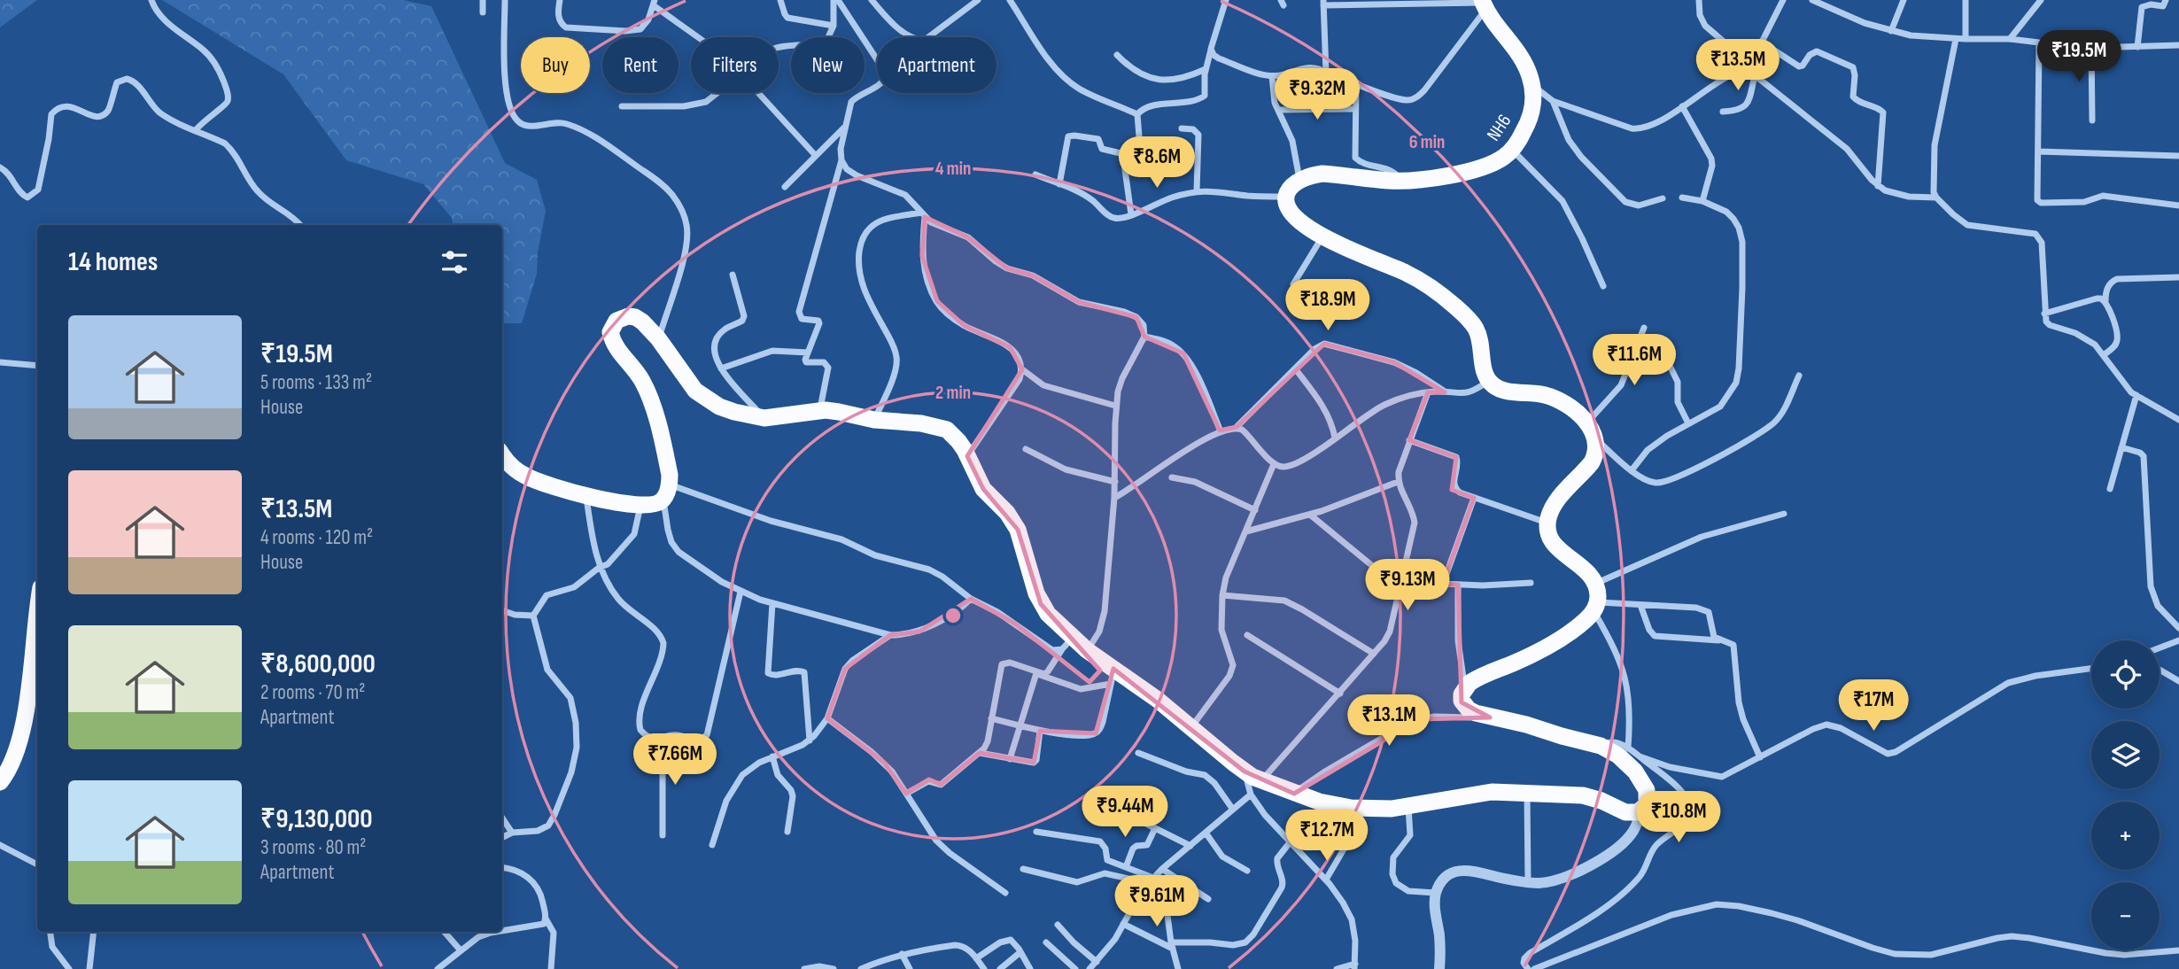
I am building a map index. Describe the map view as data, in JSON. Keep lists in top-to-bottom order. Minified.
{"streets":{"highway":["NH6"]},"page":{"price":["₹19.5M","₹13.5M","₹9.32M","₹8.6M","₹18.9M","₹11.6M","₹9.13M","₹17M","₹13.1M","₹7.66M","₹9.44M","₹10.8M","₹12.7M","₹9.61M"],"chip":["Buy","Rent","Filters","New","Apartment"],"heading":"14 homes","list":[{"name":"₹19.5M","note":"5 rooms · 133 m² · House"},{"name":"₹13.5M","note":"4 rooms · 120 m² · House"},{"name":"₹8,600,000","note":"2 rooms · 70 m² · Apartment"},{"name":"₹9,130,000","note":"3 rooms · 80 m² · Apartment"}],"map_buttons":["+","−"]},"rings":["6 min","4 min","2 min"]}
